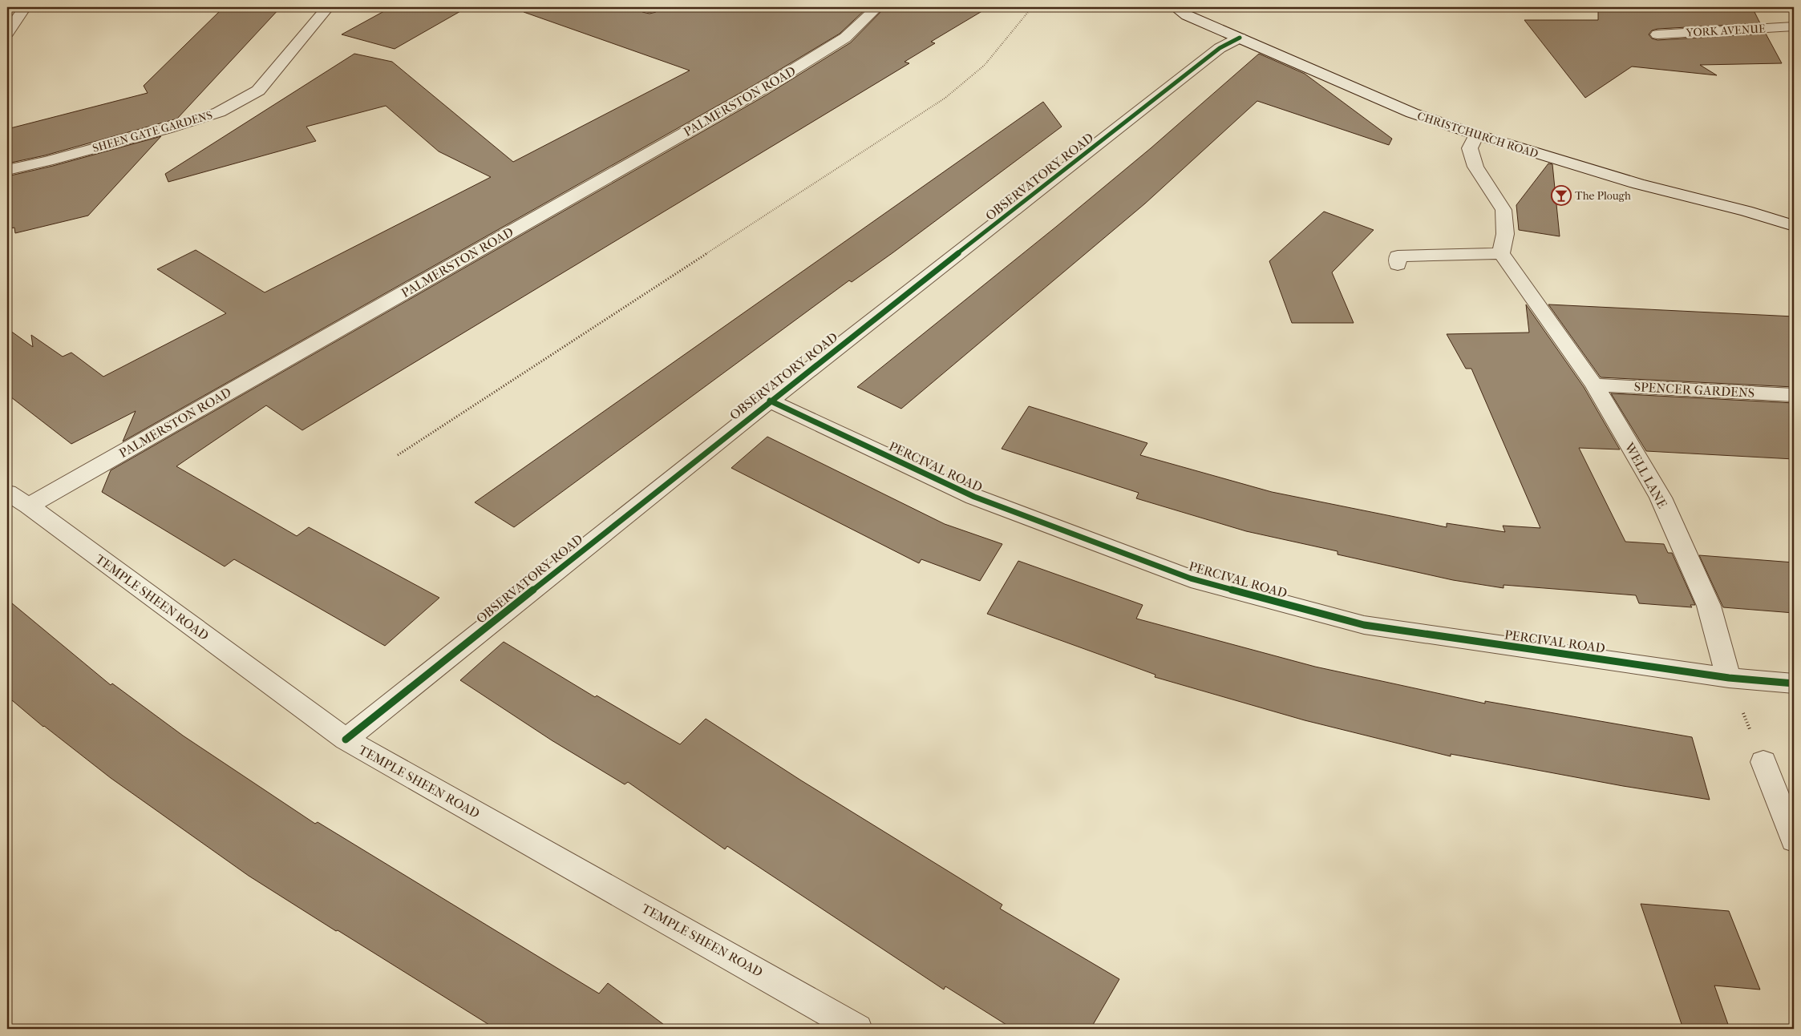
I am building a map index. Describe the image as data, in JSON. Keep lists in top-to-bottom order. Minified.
{"streets":{"street":["YORK AVENUE","PALMERSTON ROAD","SHEEN GATE GARDENS","CHRISTCHURCH ROAD","OBSERVATORY ROAD","SPENCER GARDENS","PERCIVAL ROAD","WELL LANE","TEMPLE SHEEN ROAD"]},"crossings":[["PALMERSTON ROAD","TEMPLE SHEEN ROAD"],["CHRISTCHURCH ROAD","OBSERVATORY ROAD"],["OBSERVATORY ROAD","PERCIVAL ROAD"],["OBSERVATORY ROAD","TEMPLE SHEEN ROAD"],["SPENCER GARDENS","WELL LANE"],["PERCIVAL ROAD","WELL LANE"]],"places":{"bar":["The Plough"]}}
